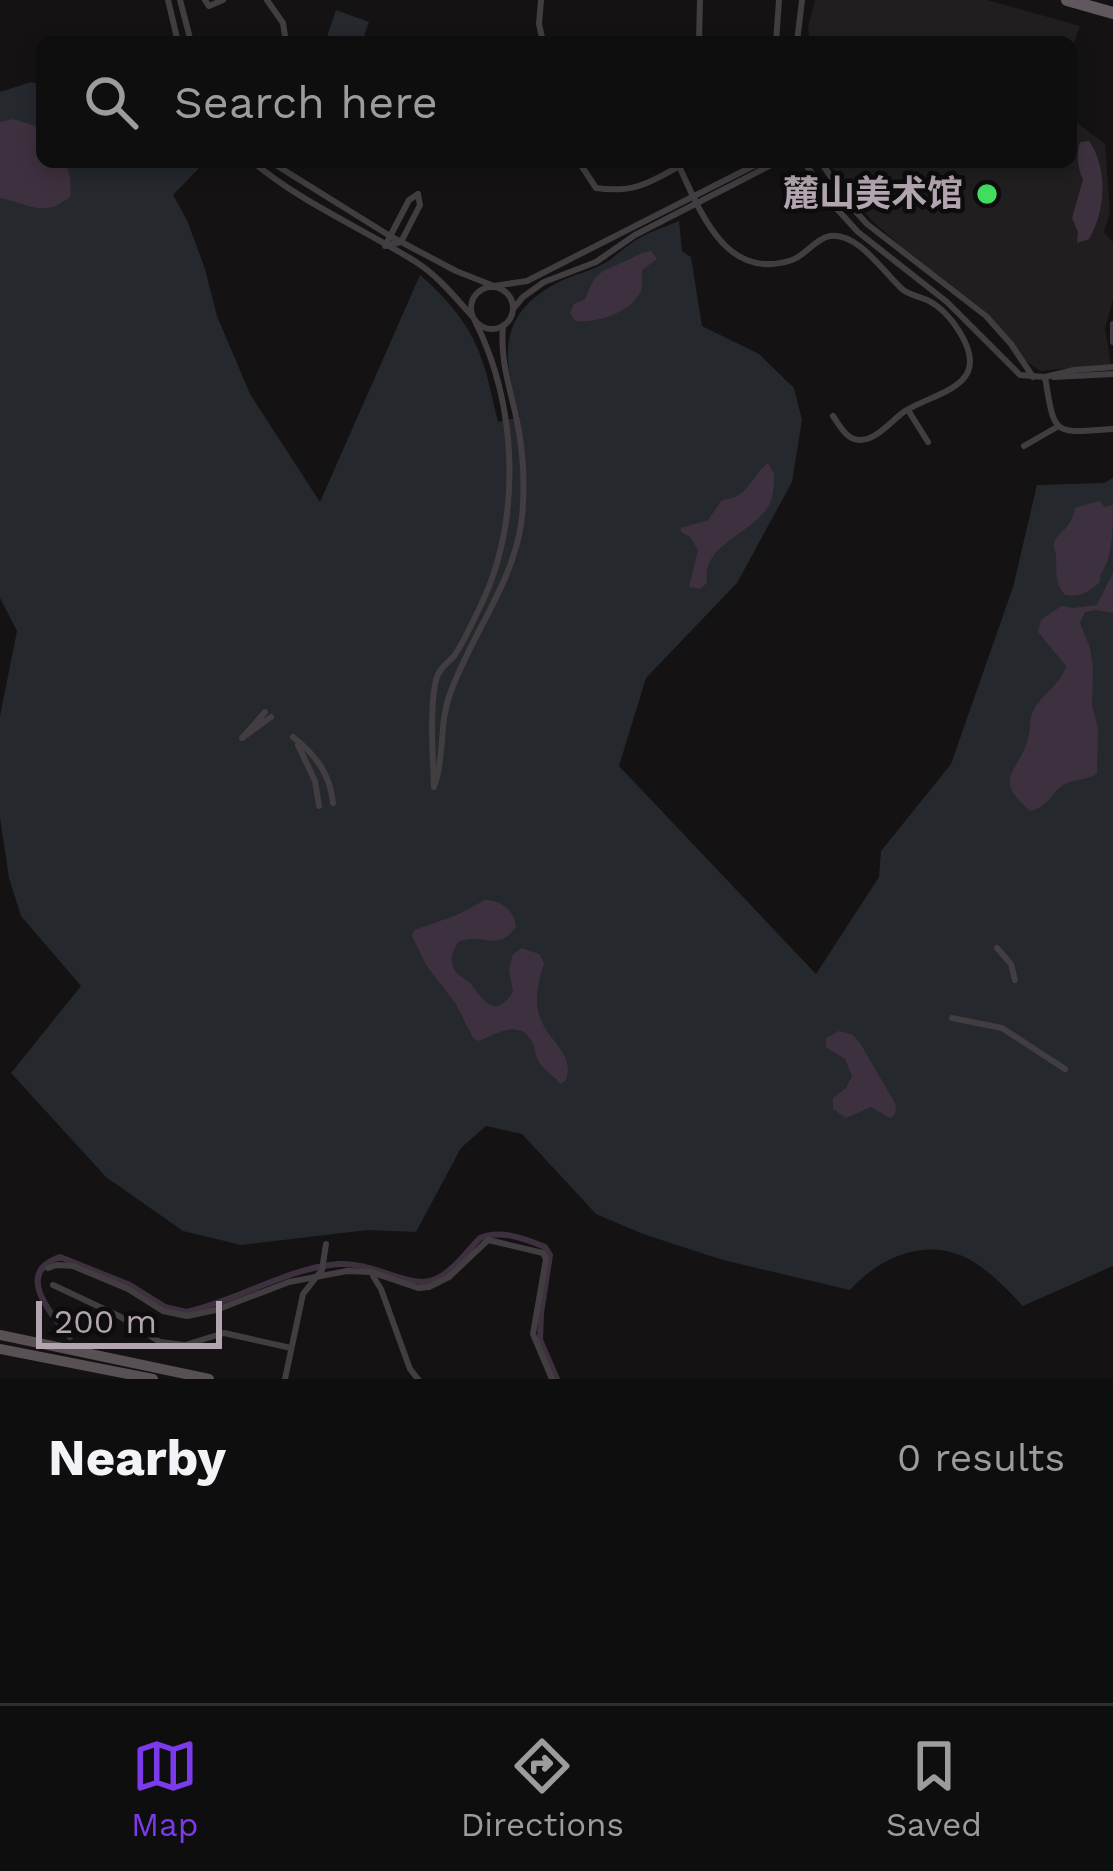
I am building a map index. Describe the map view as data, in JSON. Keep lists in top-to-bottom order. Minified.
{"places":["麓山美术馆"],"scale_bar":"200 m","page":{"search":"Search here","scale":"200 m","heading":["Nearby","0 results"],"nav":["Map","Directions","Saved"]}}
